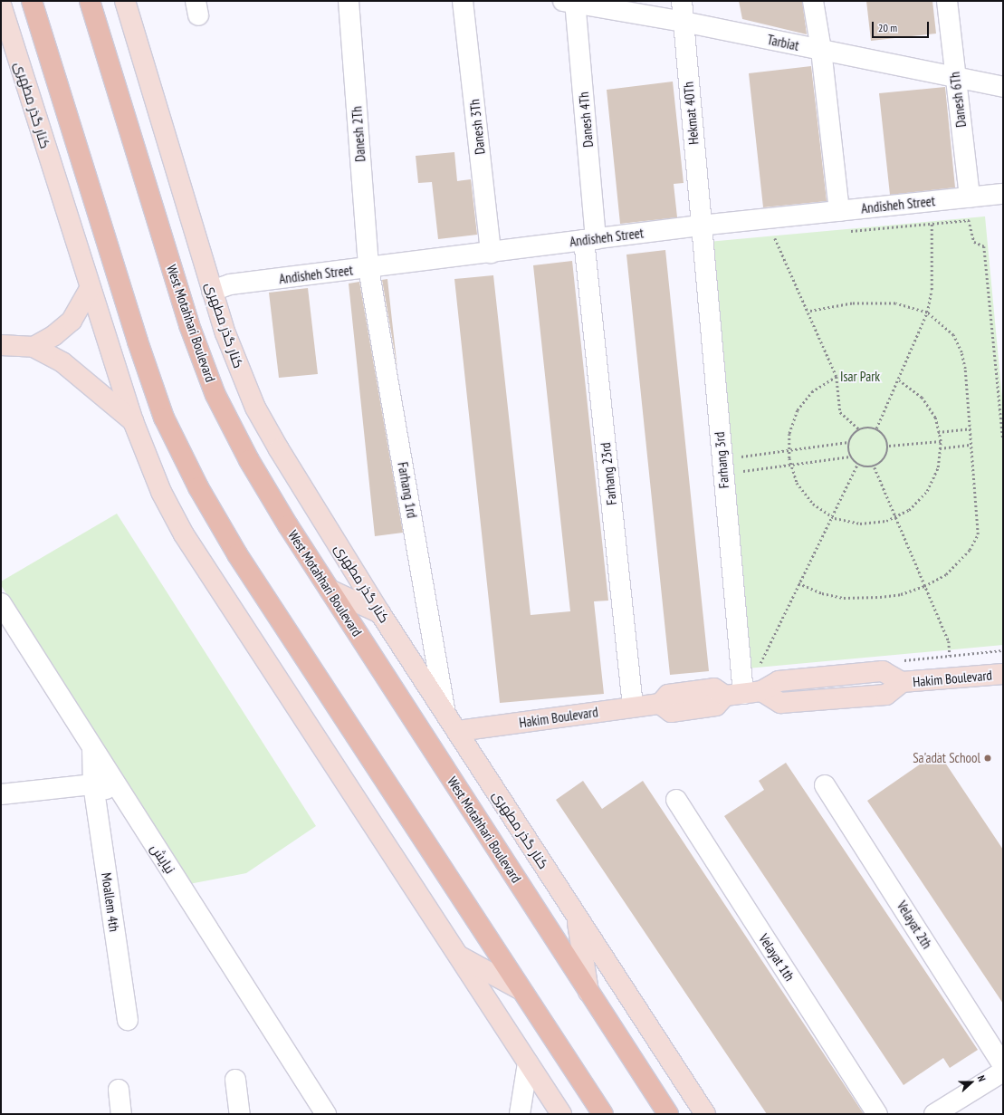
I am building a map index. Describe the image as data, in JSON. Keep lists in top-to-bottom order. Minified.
{"streets":{"main road":["West Motahhari Boulevard"],"street":["Tarbiat","Danesh 6Th","کنار گذر مطهری","Hekmat 40Th","Danesh 4Th","Danesh 3Th","Danesh 2Th","Andisheh Street","Farhang 3rd","Farhang 23rd","Farhang 1rd","Hakim Boulevard","نيايش","Moallem 4th","Velayat 2th","Velayat 1th"]},"crossings":[["Tarbiat","Danesh 6Th"],["Tarbiat","Hekmat 40Th"],["Tarbiat","Danesh 4Th"],["Danesh 6Th","Andisheh Street"],["کنار گذر مطهری","Andisheh Street"],["کنار گذر مطهری","Farhang 1rd"],["کنار گذر مطهری","Hakim Boulevard"],["Hekmat 40Th","Andisheh Street"],["Hekmat 40Th","Farhang 3rd"],["Danesh 4Th","Andisheh Street"],["Danesh 4Th","Farhang 23rd"],["Danesh 3Th","Andisheh Street"],["Danesh 2Th","Andisheh Street"],["Danesh 2Th","Farhang 1rd"],["Andisheh Street","Farhang 3rd"],["Andisheh Street","Farhang 23rd"],["Andisheh Street","Farhang 1rd"],["Farhang 3rd","Hakim Boulevard"],["Farhang 23rd","Hakim Boulevard"],["نيايش","Moallem 4th"]],"parks":["Isar Park"],"places":["Sa'adat School"],"scale_bar":"20 m","north":"right"}
